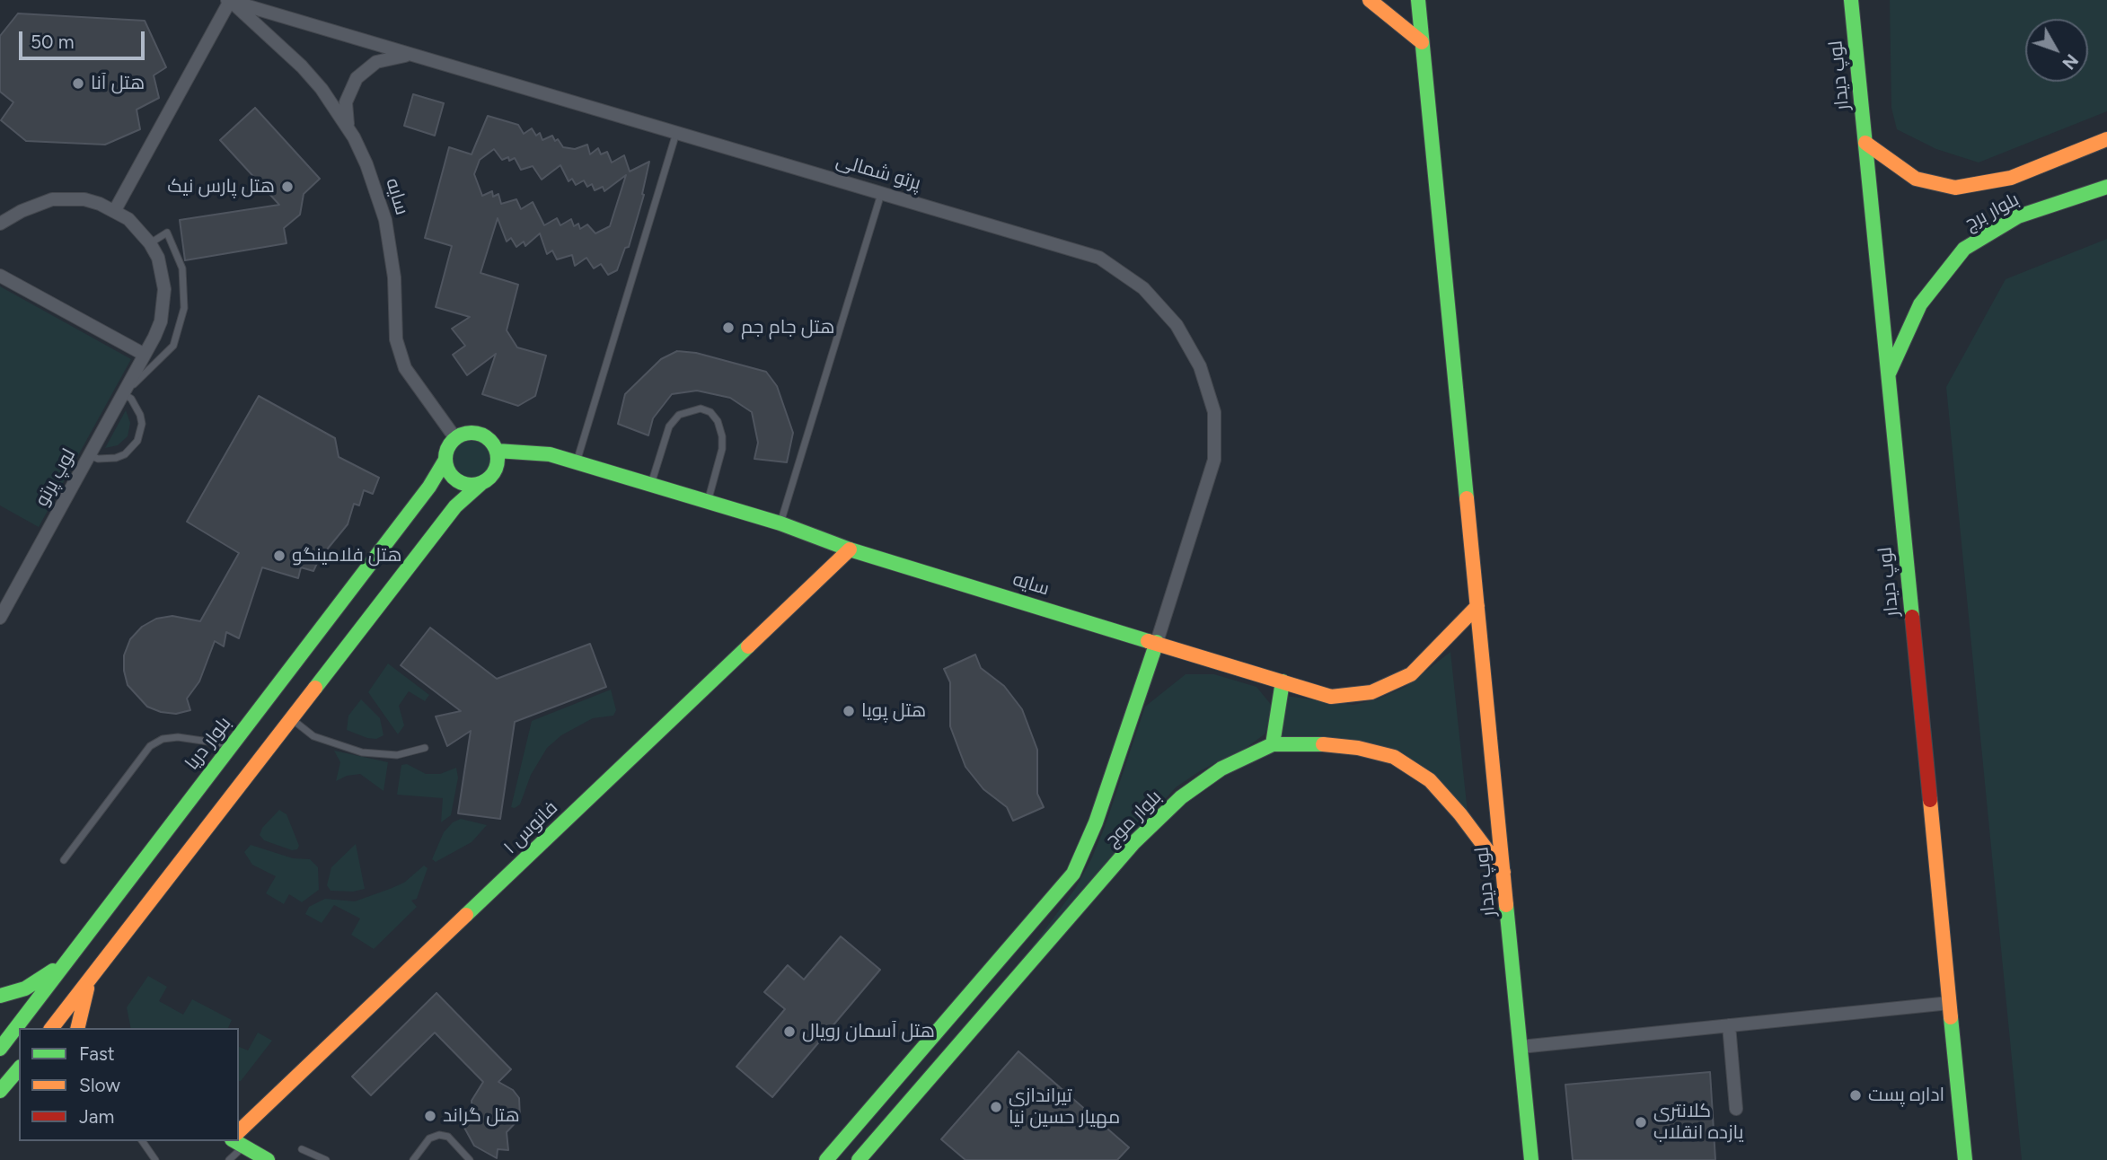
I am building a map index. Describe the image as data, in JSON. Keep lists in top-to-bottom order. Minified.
{"streets":{"street":["لوپ دیدار","پرتو شمالی","سایه","بلوار برج","لوپ پرتو","بلوار دریا","بلوار موج","فانوس ۱"]},"crossings":[["لوپ دیدار","سایه"],["لوپ دیدار","بلوار برج"],["لوپ دیدار","بلوار موج"],["پرتو شمالی","سایه"],["پرتو شمالی","بلوار موج"],["سایه","بلوار دریا"],["سایه","بلوار موج"],["سایه","فانوس ۱"]],"places":["هتل آنا","هتل پارس نیک","هتل جام جم","هتل فلامینگو","هتل پویا","هتل آسمان رویال","اداره پست","تیراندازی مهیار حسین نیا","هتل گراند","کلانتری یازده انقلاب"],"legend":["Fast","Slow","Jam"],"scale_bar":"50 m","north":"bottom right"}
